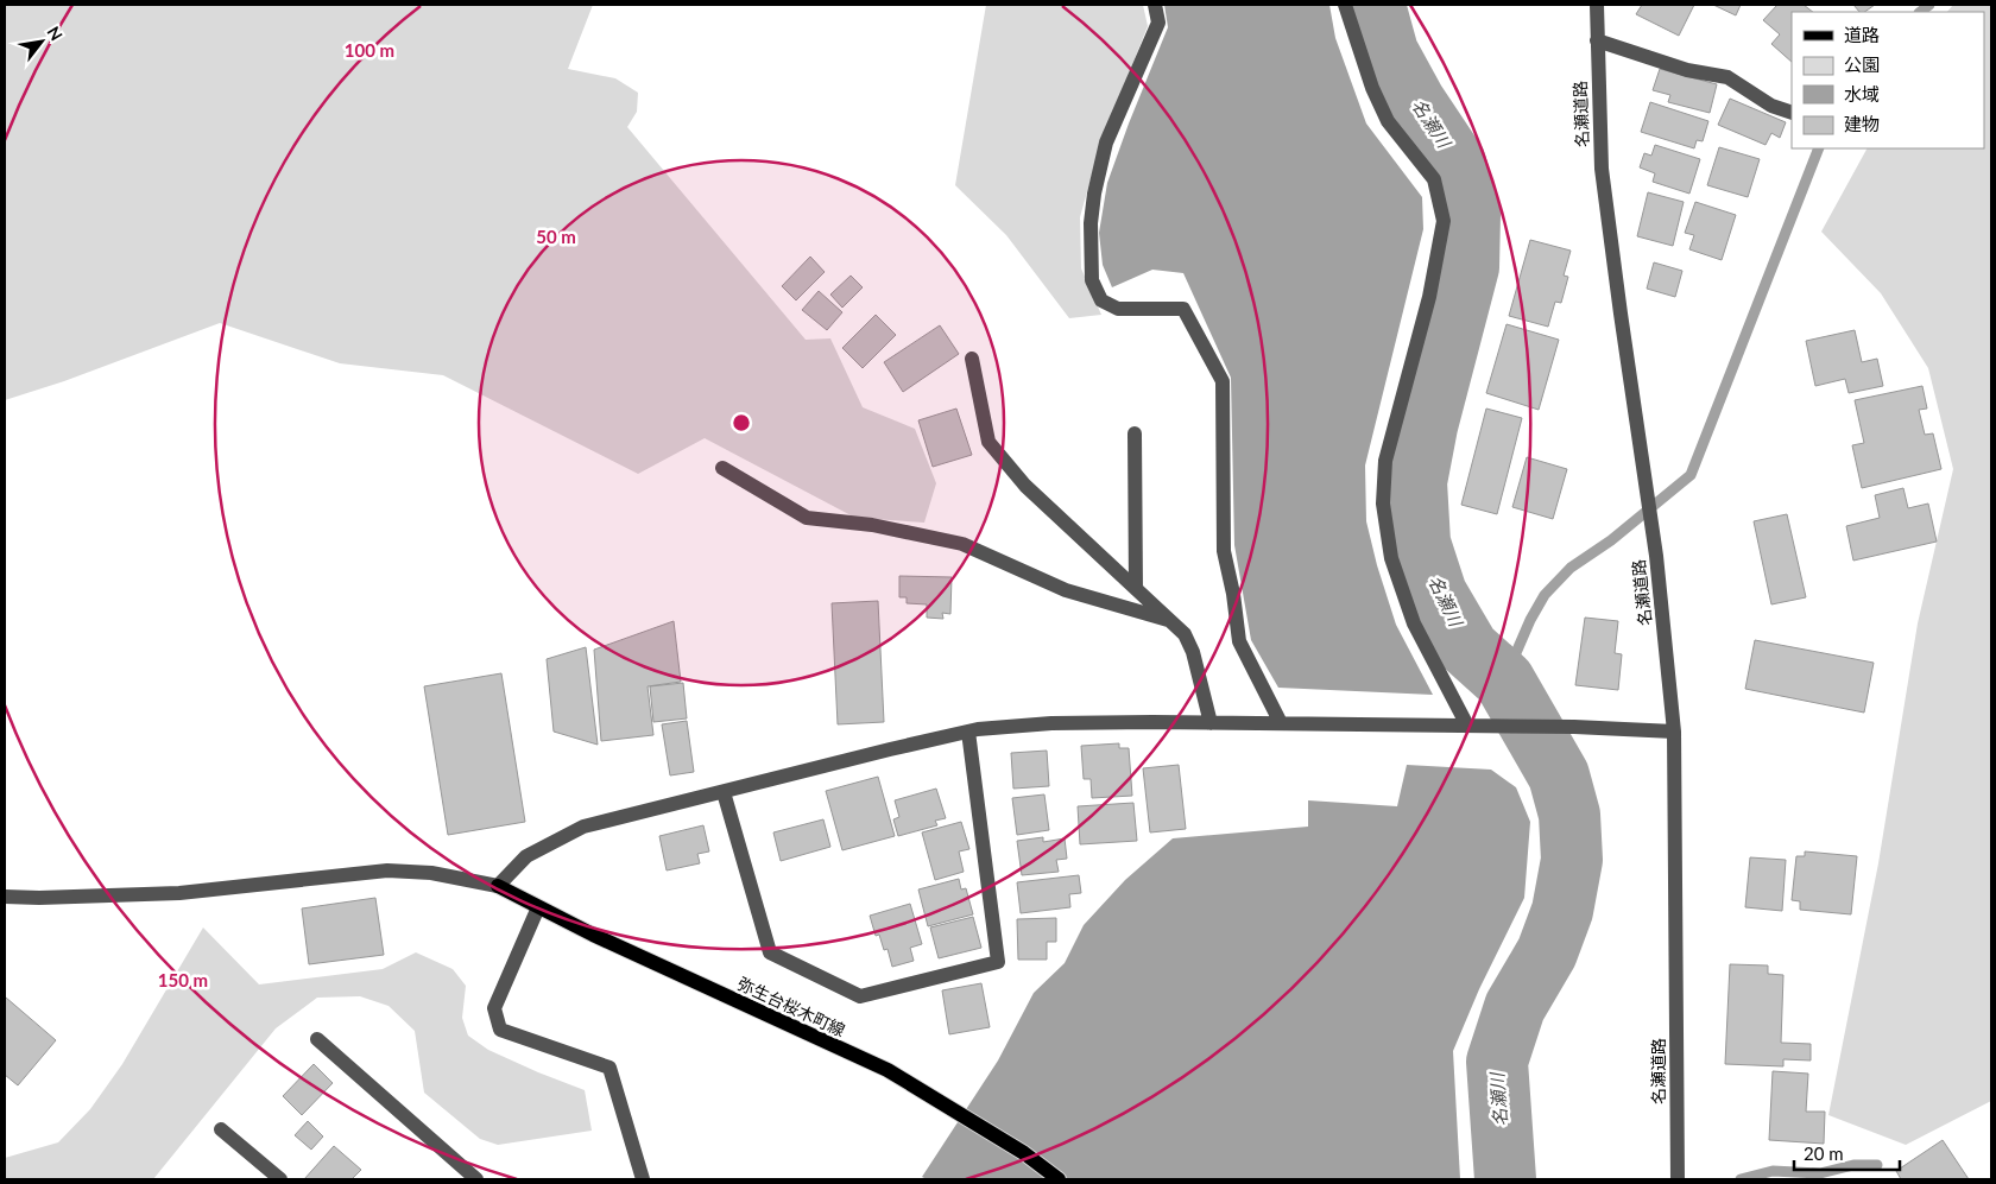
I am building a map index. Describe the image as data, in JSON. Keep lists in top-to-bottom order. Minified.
{"streets":{"main road":["弥生台桜木町線"],"street":["名瀬道路"]},"water":["名瀬川"],"legend":["道路","公園","水域","建物"],"scale_bar":"20 m","north":"top right","rings":["100 m","50 m","150 m"]}
